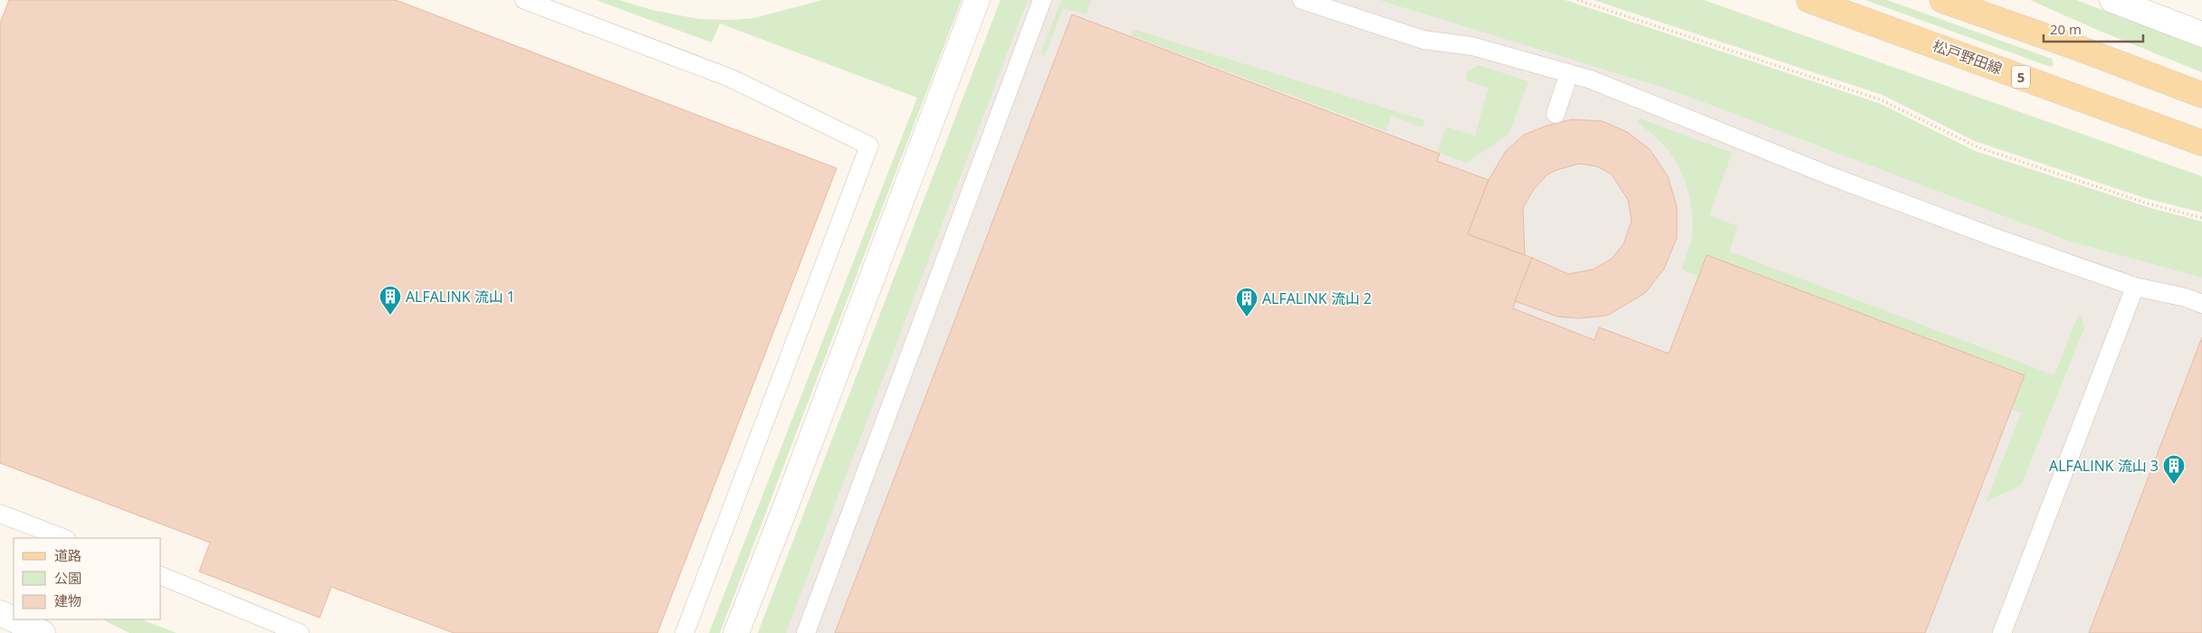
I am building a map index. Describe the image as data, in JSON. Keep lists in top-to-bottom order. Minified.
{"streets":{"main road":["松戸野田線","5"]},"places":{"building":["ALFALINK 流山 1","ALFALINK 流山 2","ALFALINK 流山 3"]},"legend":["道路","公園","建物"],"scale_bar":"20 m"}
